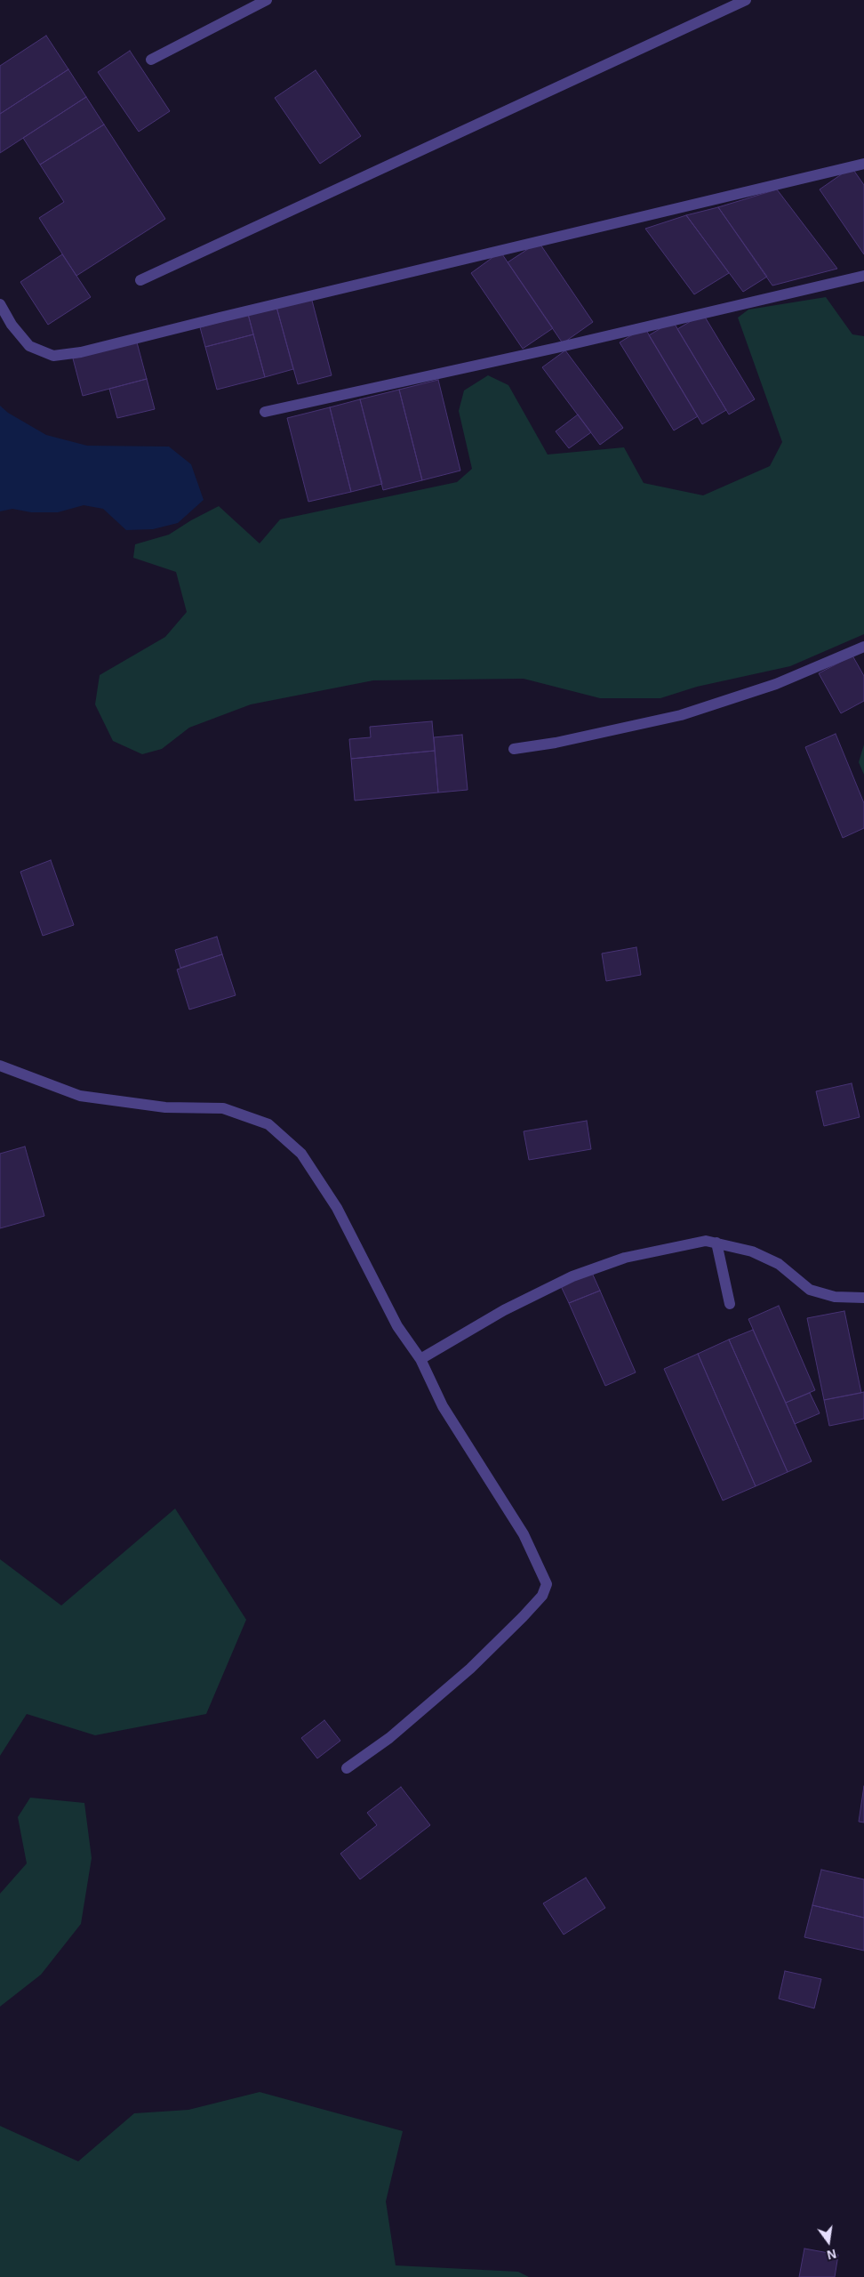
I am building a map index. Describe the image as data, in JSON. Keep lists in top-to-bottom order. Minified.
{"north":"bottom"}
